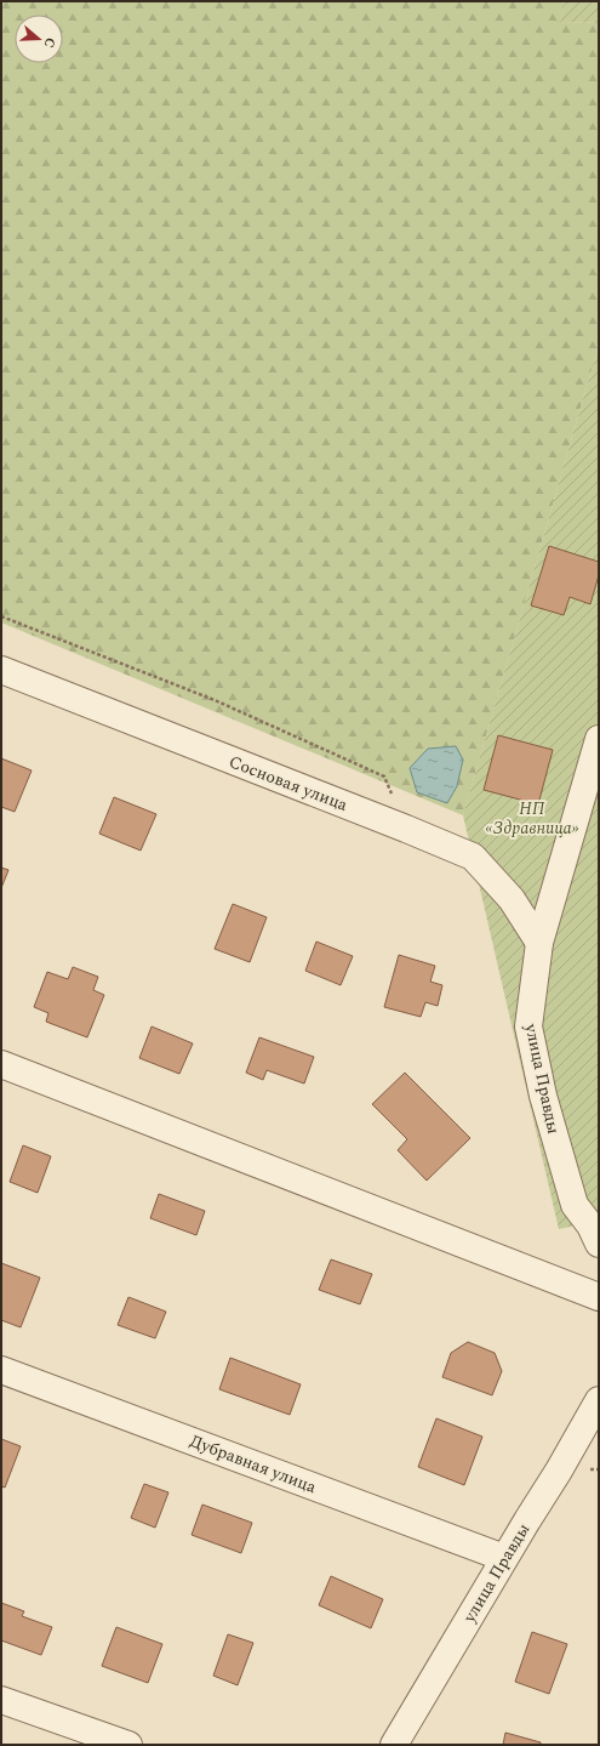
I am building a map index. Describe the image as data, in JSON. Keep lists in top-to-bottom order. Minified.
{"streets":{"street":["Сосновая улица","улица Правды","Дубравная улица"]},"crossings":[["Сосновая улица","улица Правды"],["улица Правды","Дубравная улица"]],"parks":["НП «Здравница»"],"north":"right"}
